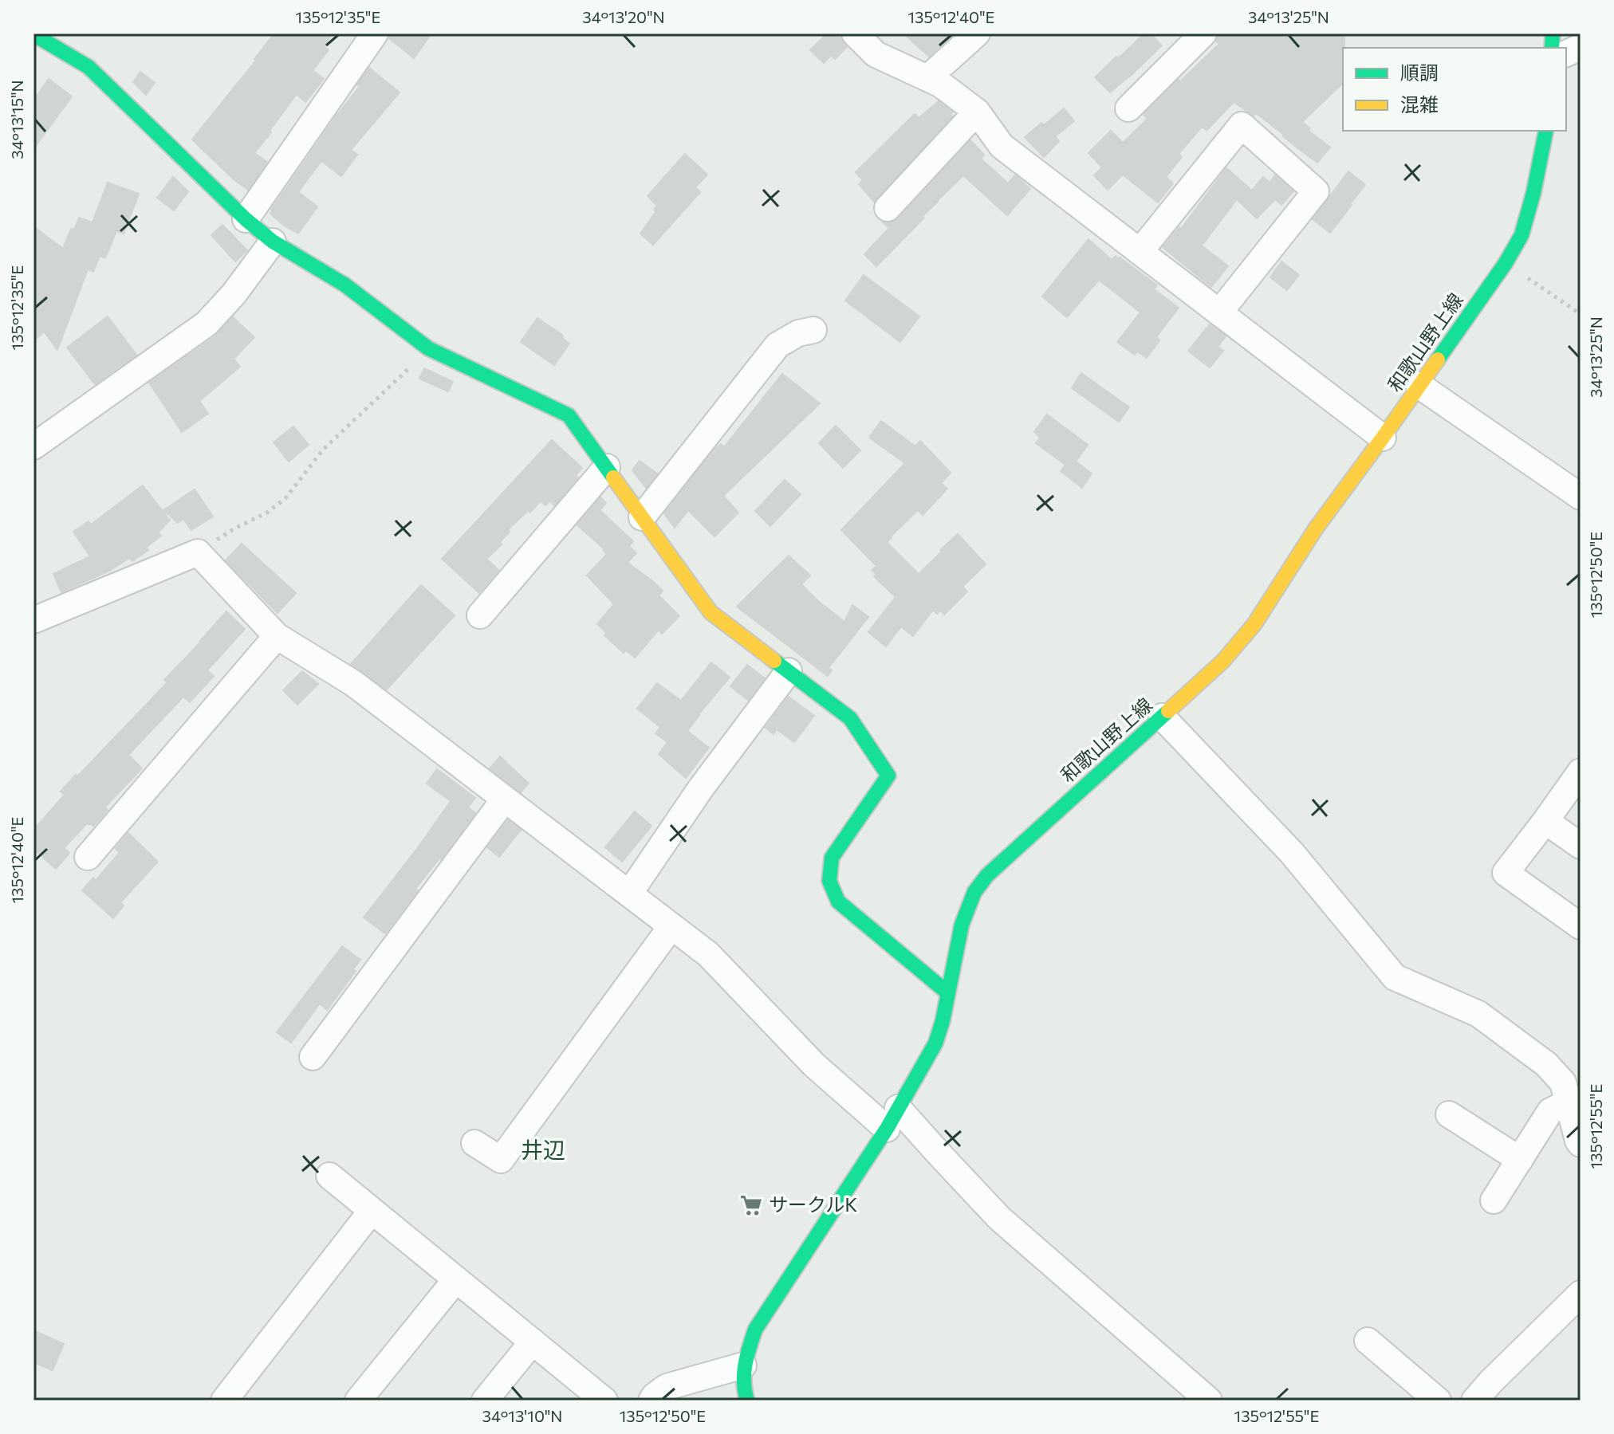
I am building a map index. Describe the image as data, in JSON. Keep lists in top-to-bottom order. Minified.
{"streets":{"main road":["和歌山野上線"]},"districts":["井辺"],"places":{"supermarket":["サークルK"]},"legend":["順調","混雑"],"coordinates":["135°12'35\"E","34°13'20\"N","135°12'40\"E","34°13'25\"N","34°13'15\"N","135°12'50\"E","135°12'55\"E","34°13'10\"N"]}
